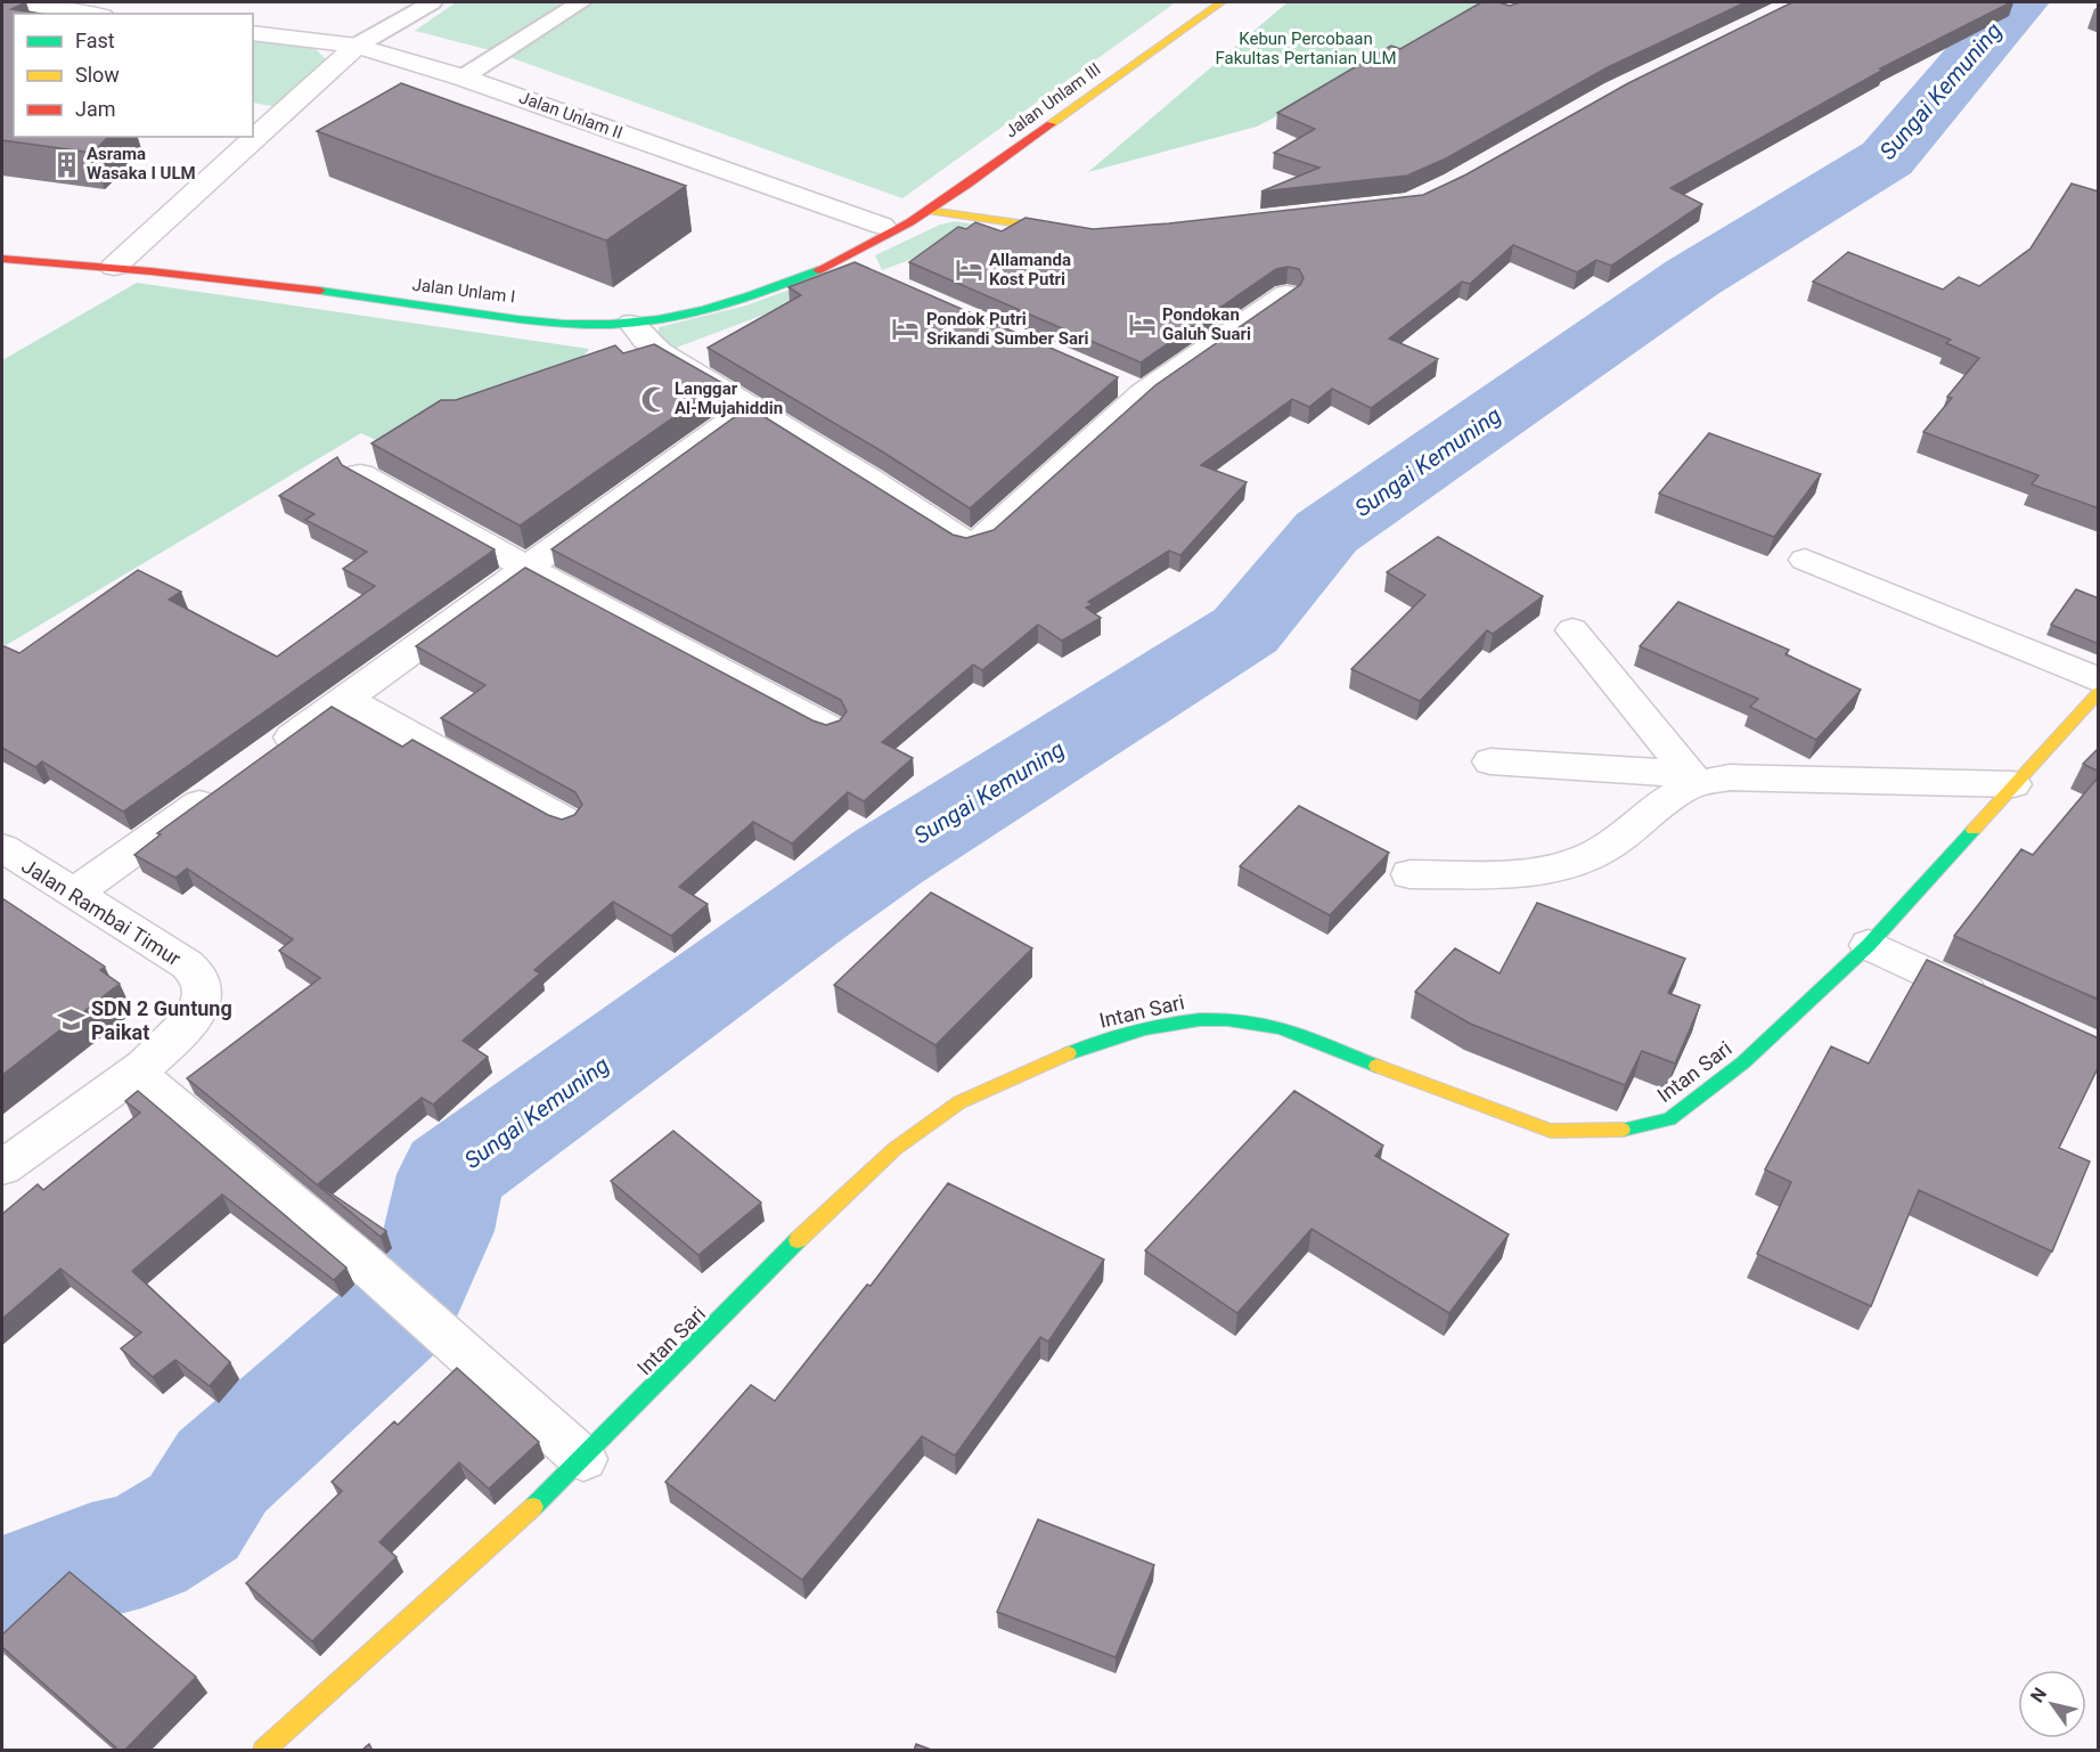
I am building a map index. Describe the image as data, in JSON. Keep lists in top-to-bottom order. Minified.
{"streets":{"street":["Jalan Unlam III","Jalan Unlam II","Jalan Unlam I","Jalan Rambai Timur","Intan Sari"]},"crossings":[["Jalan Unlam III","Jalan Unlam II"],["Jalan Unlam III","Jalan Unlam I"],["Jalan Unlam II","Jalan Unlam I"]],"water":["Sungai Kemuning"],"parks":["Kebun Percobaan Fakultas Pertanian ULM"],"places":{"building":["Asrama Wasaka I ULM"],"hotel":["Allamanda Kost Putri","Pondokan Galuh Suari","Pondok Putri Srikandi Sumber Sari"],"mosque":["Langgar Al-Mujahiddin"],"school or university":["SDN 2 Guntung Paikat"]},"legend":["Fast","Slow","Jam"],"north":"top left"}
